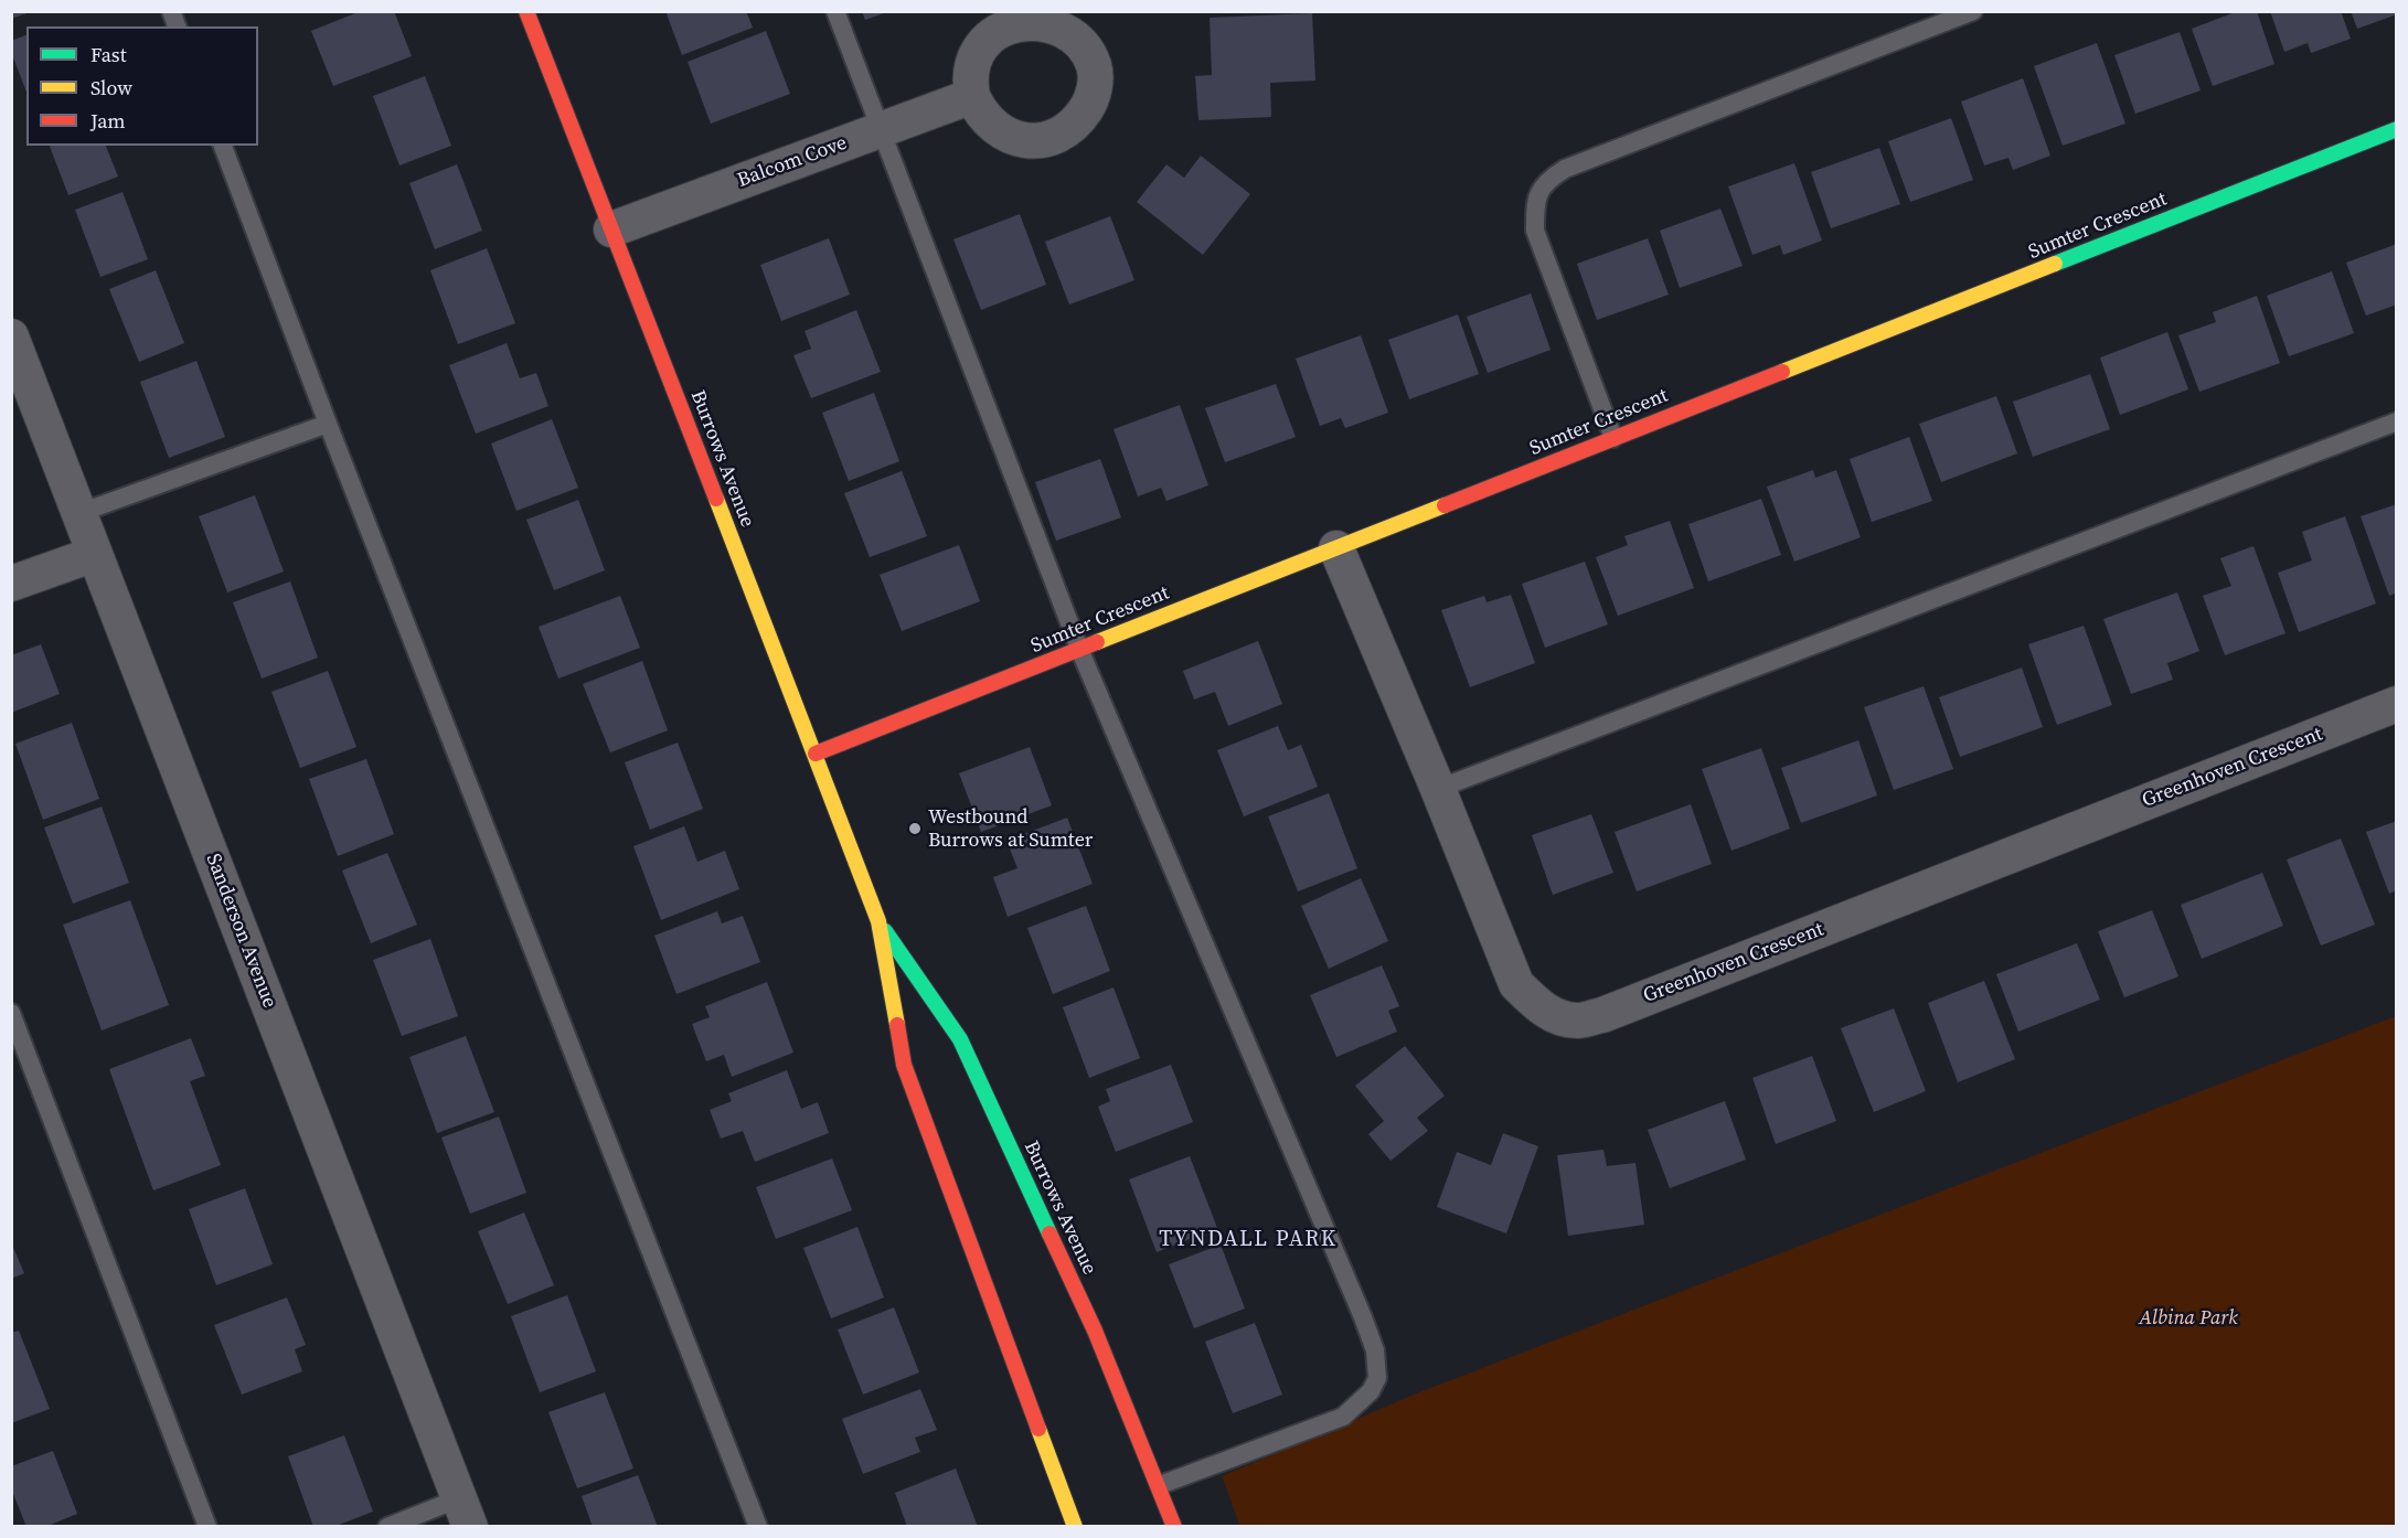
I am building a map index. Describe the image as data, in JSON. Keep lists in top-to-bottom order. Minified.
{"streets":{"street":["Balcom Cove","Sumter Crescent","Burrows Avenue","Greenhoven Crescent","Sanderson Avenue"]},"crossings":[["Balcom Cove","Burrows Avenue"],["Sumter Crescent","Burrows Avenue"],["Sumter Crescent","Greenhoven Crescent"]],"districts":["TYNDALL PARK"],"parks":["Albina Park"],"places":["Westbound Burrows at Sumter"],"legend":["Fast","Slow","Jam"]}
